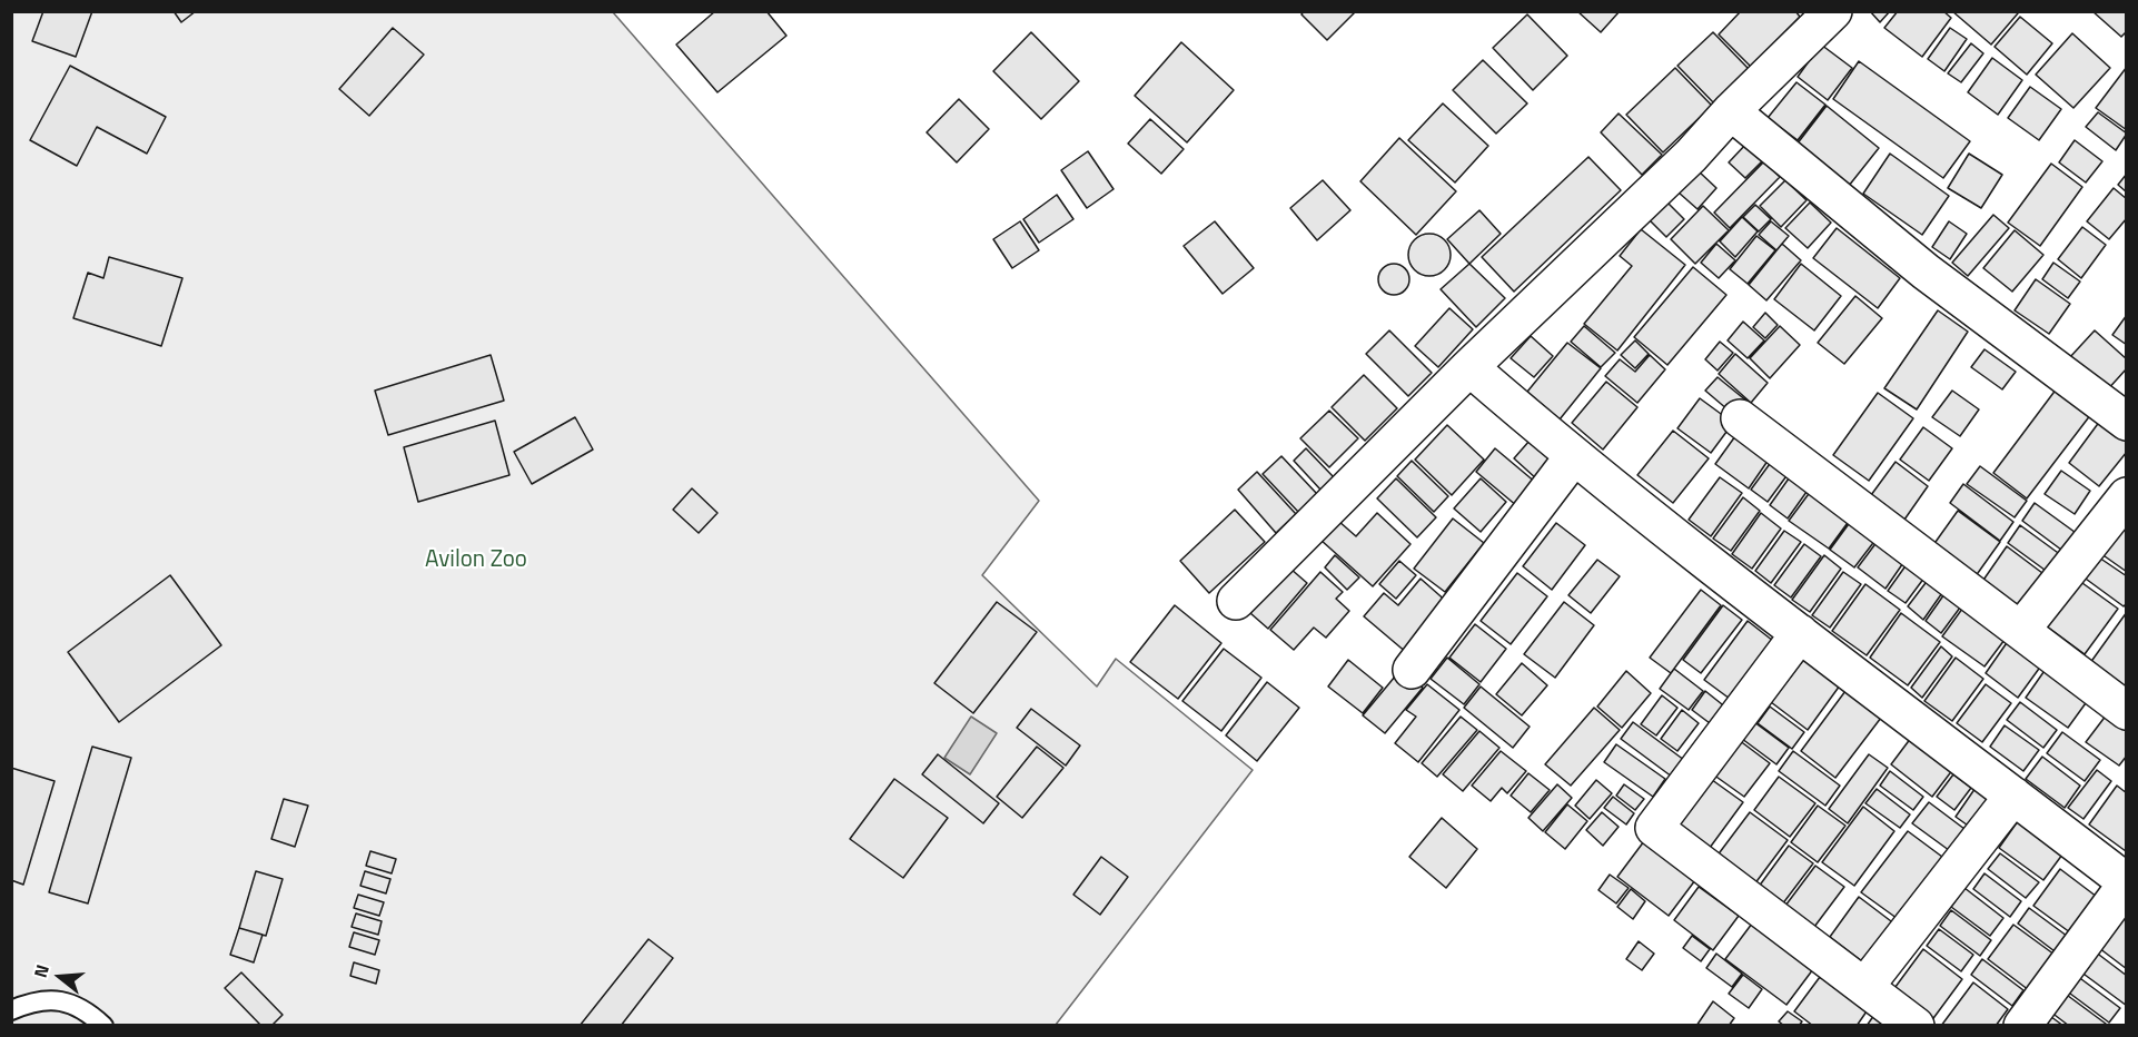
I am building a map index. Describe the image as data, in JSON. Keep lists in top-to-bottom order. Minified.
{"parks":["Avilon Zoo"],"north":"left"}
